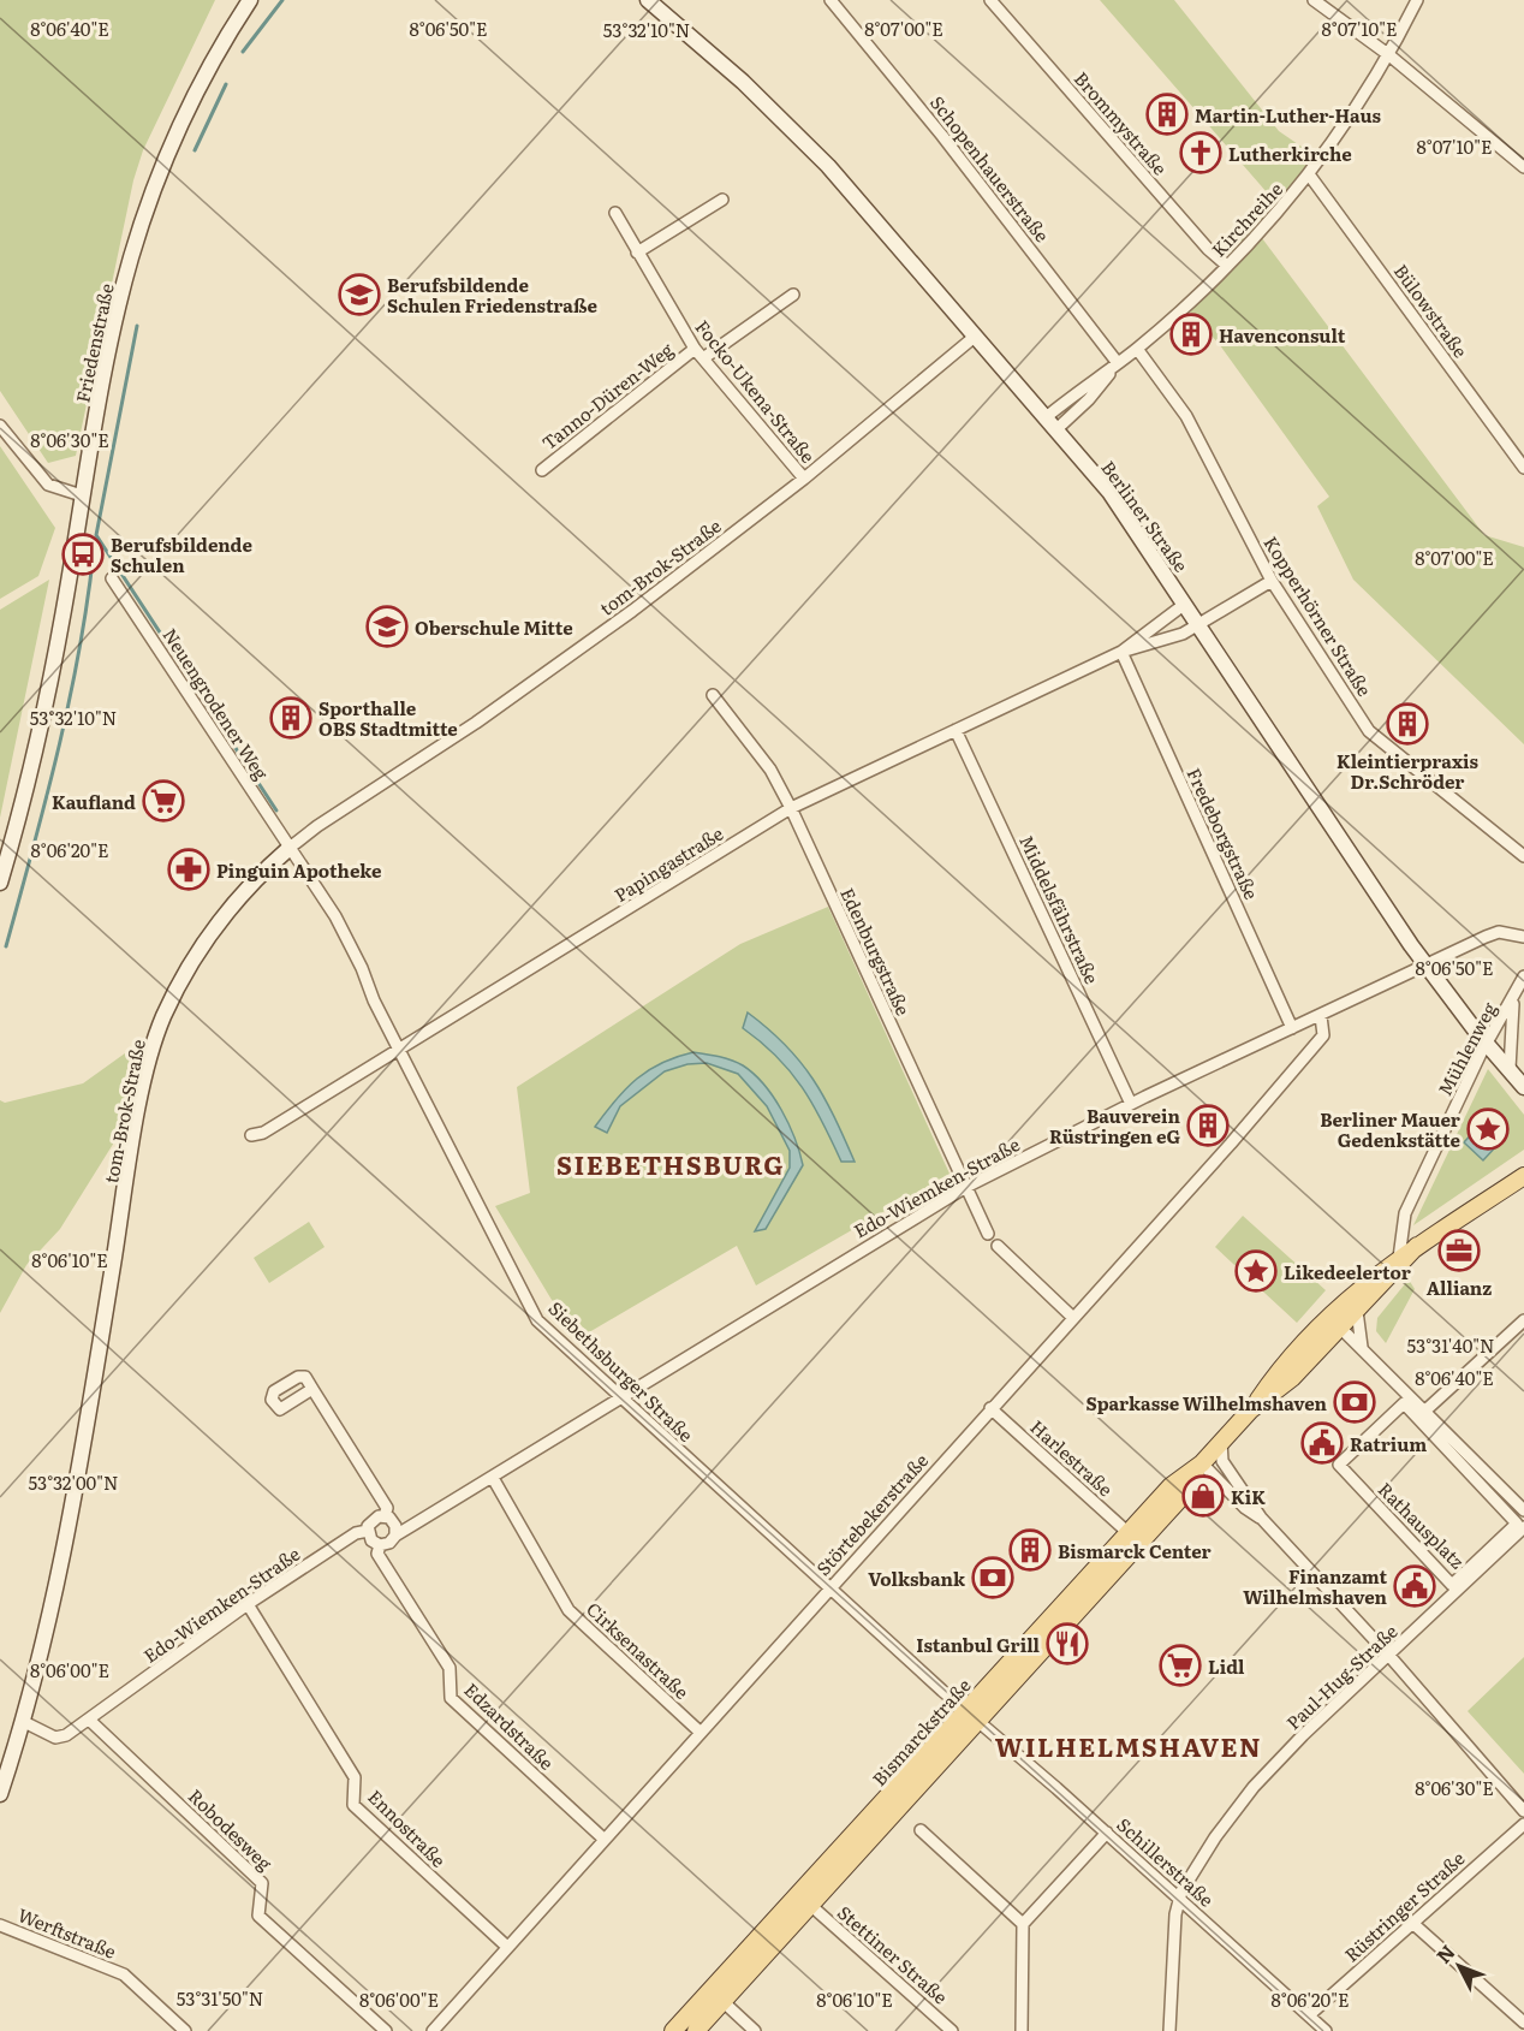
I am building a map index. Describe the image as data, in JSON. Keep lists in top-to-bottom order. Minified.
{"streets":{"main road":["Friedenstraße","Berliner Straße","tom-Brok-Straße","Bismarckstraße"],"street":["Brommystraße","Schopenhauerstraße","Kirchreihe","Bülowstraße","Focko-Ukena-Straße","Tanno-Düren-Weg","Kopperhörner Straße","Neuengrodener Weg","Fredeborgstraße","Papingastraße","Middelsfährstraße","Edenburgstraße","Mühlenweg","Edo-Wiemken-Straße","Siebethsburger Straße","Harlestraße","Störtebekerstraße","Rathausplatz","Cirksenastraße","Paul-Hug-Straße","Edzardstraße","Ennostraße","Robodesweg","Schillerstraße","Rüstringer Straße","Werftstraße","Stettiner Straße"]},"crossings":[["Brommystraße","Kirchreihe"],["Schopenhauerstraße","Kirchreihe"],["Kirchreihe","Bülowstraße"],["Kirchreihe","Berliner Straße"],["Kirchreihe","Kopperhörner Straße"],["Focko-Ukena-Straße","Tanno-Düren-Weg"],["Focko-Ukena-Straße","tom-Brok-Straße"],["Berliner Straße","tom-Brok-Straße"],["Berliner Straße","Papingastraße"],["Berliner Straße","Mühlenweg"],["Berliner Straße","Edo-Wiemken-Straße"],["tom-Brok-Straße","Neuengrodener Weg"],["tom-Brok-Straße","Edo-Wiemken-Straße"],["tom-Brok-Straße","Siebethsburger Straße"],["Kopperhörner Straße","Papingastraße"],["Neuengrodener Weg","Siebethsburger Straße"],["Fredeborgstraße","Papingastraße"],["Fredeborgstraße","Edo-Wiemken-Straße"],["Papingastraße","Middelsfährstraße"],["Papingastraße","Edenburgstraße"],["Papingastraße","Siebethsburger Straße"],["Middelsfährstraße","Edo-Wiemken-Straße"],["Edenburgstraße","Edo-Wiemken-Straße"],["Mühlenweg","Bismarckstraße"],["Edo-Wiemken-Straße","Siebethsburger Straße"],["Edo-Wiemken-Straße","Störtebekerstraße"],["Edo-Wiemken-Straße","Cirksenastraße"],["Edo-Wiemken-Straße","Edzardstraße"],["Edo-Wiemken-Straße","Ennostraße"],["Edo-Wiemken-Straße","Robodesweg"],["Siebethsburger Straße","Störtebekerstraße"],["Siebethsburger Straße","Bismarckstraße"],["Siebethsburger Straße","Schillerstraße"],["Harlestraße","Störtebekerstraße"],["Harlestraße","Bismarckstraße"],["Störtebekerstraße","Cirksenastraße"],["Störtebekerstraße","Edzardstraße"],["Störtebekerstraße","Ennostraße"],["Paul-Hug-Straße","Schillerstraße"],["Bismarckstraße","Schillerstraße"],["Bismarckstraße","Stettiner Straße"],["Schillerstraße","Rüstringer Straße"]],"districts":["SIEBETHSBURG","WILHELMSHAVEN"],"places":{"building":["Martin-Luther-Haus","Havenconsult","Sporthalle OBS Stadtmitte","Kleintierpraxis Dr.Schröder","Bauverein Rüstringen eG","Bismarck Center"],"church":["Lutherkirche"],"school or university":["Berufsbildende Schulen Friedenstraße","Oberschule Mitte"],"bus stop":["Berufsbildende Schulen"],"supermarket":["Kaufland","Lidl"],"pharmacy":["Pinguin Apotheke"],"place":["Berliner Mauer Gedenkstätte","Likedeelertor"],"office":["Allianz"],"bank":["Sparkasse Wilhelmshaven","Volksbank"],"public building":["Ratrium","Finanzamt Wilhelmshaven"],"shop":["KiK"],"restaurant":["Istanbul Grill"]},"north":"top left","coordinates":["8°06'50\"E","8°07'00\"E","8°07'10\"E","8°06'40\"E","53°32'10\"N","8°06'30\"E","8°06'20\"E","8°06'10\"E","53°31'40\"N","53°32'00\"N","8°06'00\"E","53°31'50\"N"]}
